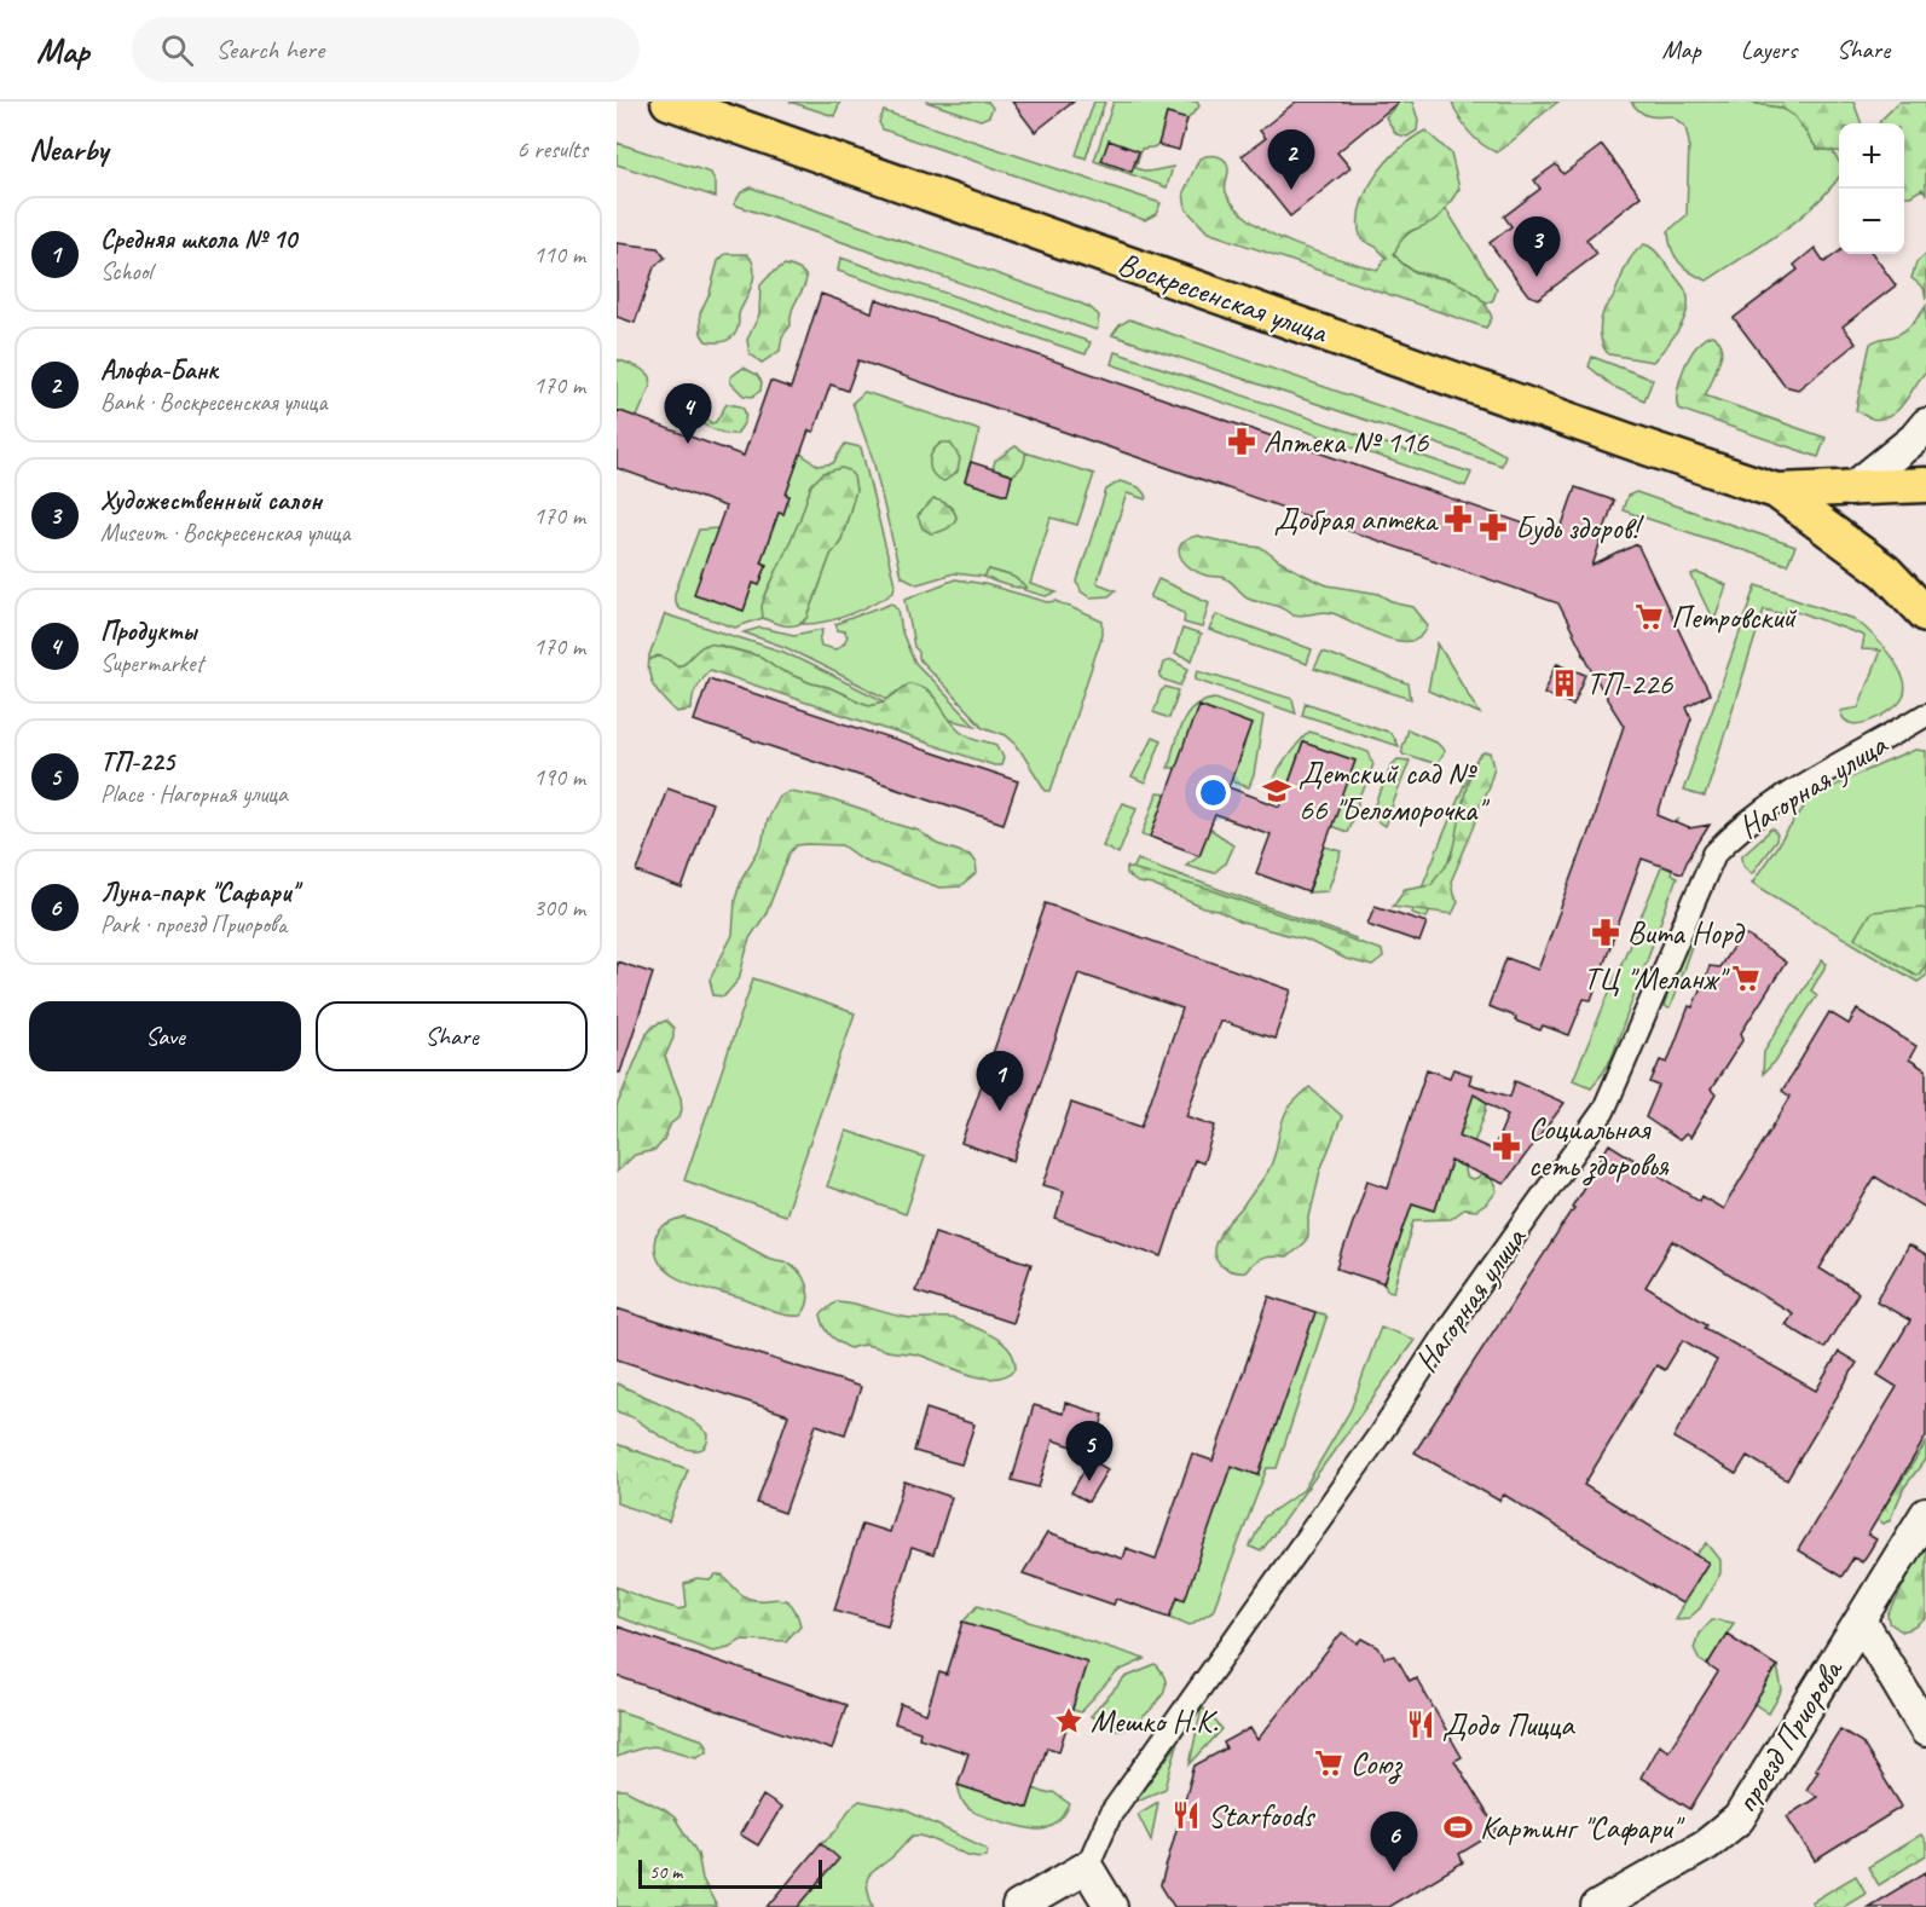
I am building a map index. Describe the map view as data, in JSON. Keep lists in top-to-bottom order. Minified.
{"streets":{"main road":["Воскресенская улица"],"street":["Нагорная улица","проезд Приорова"]},"places":{"pharmacy":["Аптека № 116","Добрая аптека","Будь здоров!","Вита Норд","Социальная сеть здоровья"],"supermarket":["Петровский","ТЦ \"Меланж\"","Союз"],"building":["ТП-226"],"school or university":["Детский сад № 66 \"Беломорочка\""],"place":["Мешко Н.К."],"restaurant":["Додо Пицца","Starfoods"],"sports":["Картинг \"Сафари\""]},"scale_bar":"50 m","page":{"header":"Map","search":"Search here","nav":["Map","Layers","Share"],"heading":["Nearby","6 results"],"map_buttons":["+","−"],"pins":["2","3","4","1","5","6"],"list":[{"mark":"1","name":"Средняя школа № 10","note":"School","value":"110 m"},{"mark":"2","name":"Альфа-Банк","note":"Bank · Воскресенская улица","value":"170 m"},{"mark":"3","name":"Художественный салон","note":"Museum · Воскресенская улица","value":"170 m"},{"mark":"4","name":"Продукты","note":"Supermarket","value":"170 m"},{"mark":"5","name":"ТП-225","note":"Place · Нагорная улица","value":"190 m"},{"mark":"6","name":"Луна-парк \"Сафари\"","note":"Park · проезд Приорова","value":"300 m"}],"buttons":["Save","Share"],"scale":"50 m"}}
